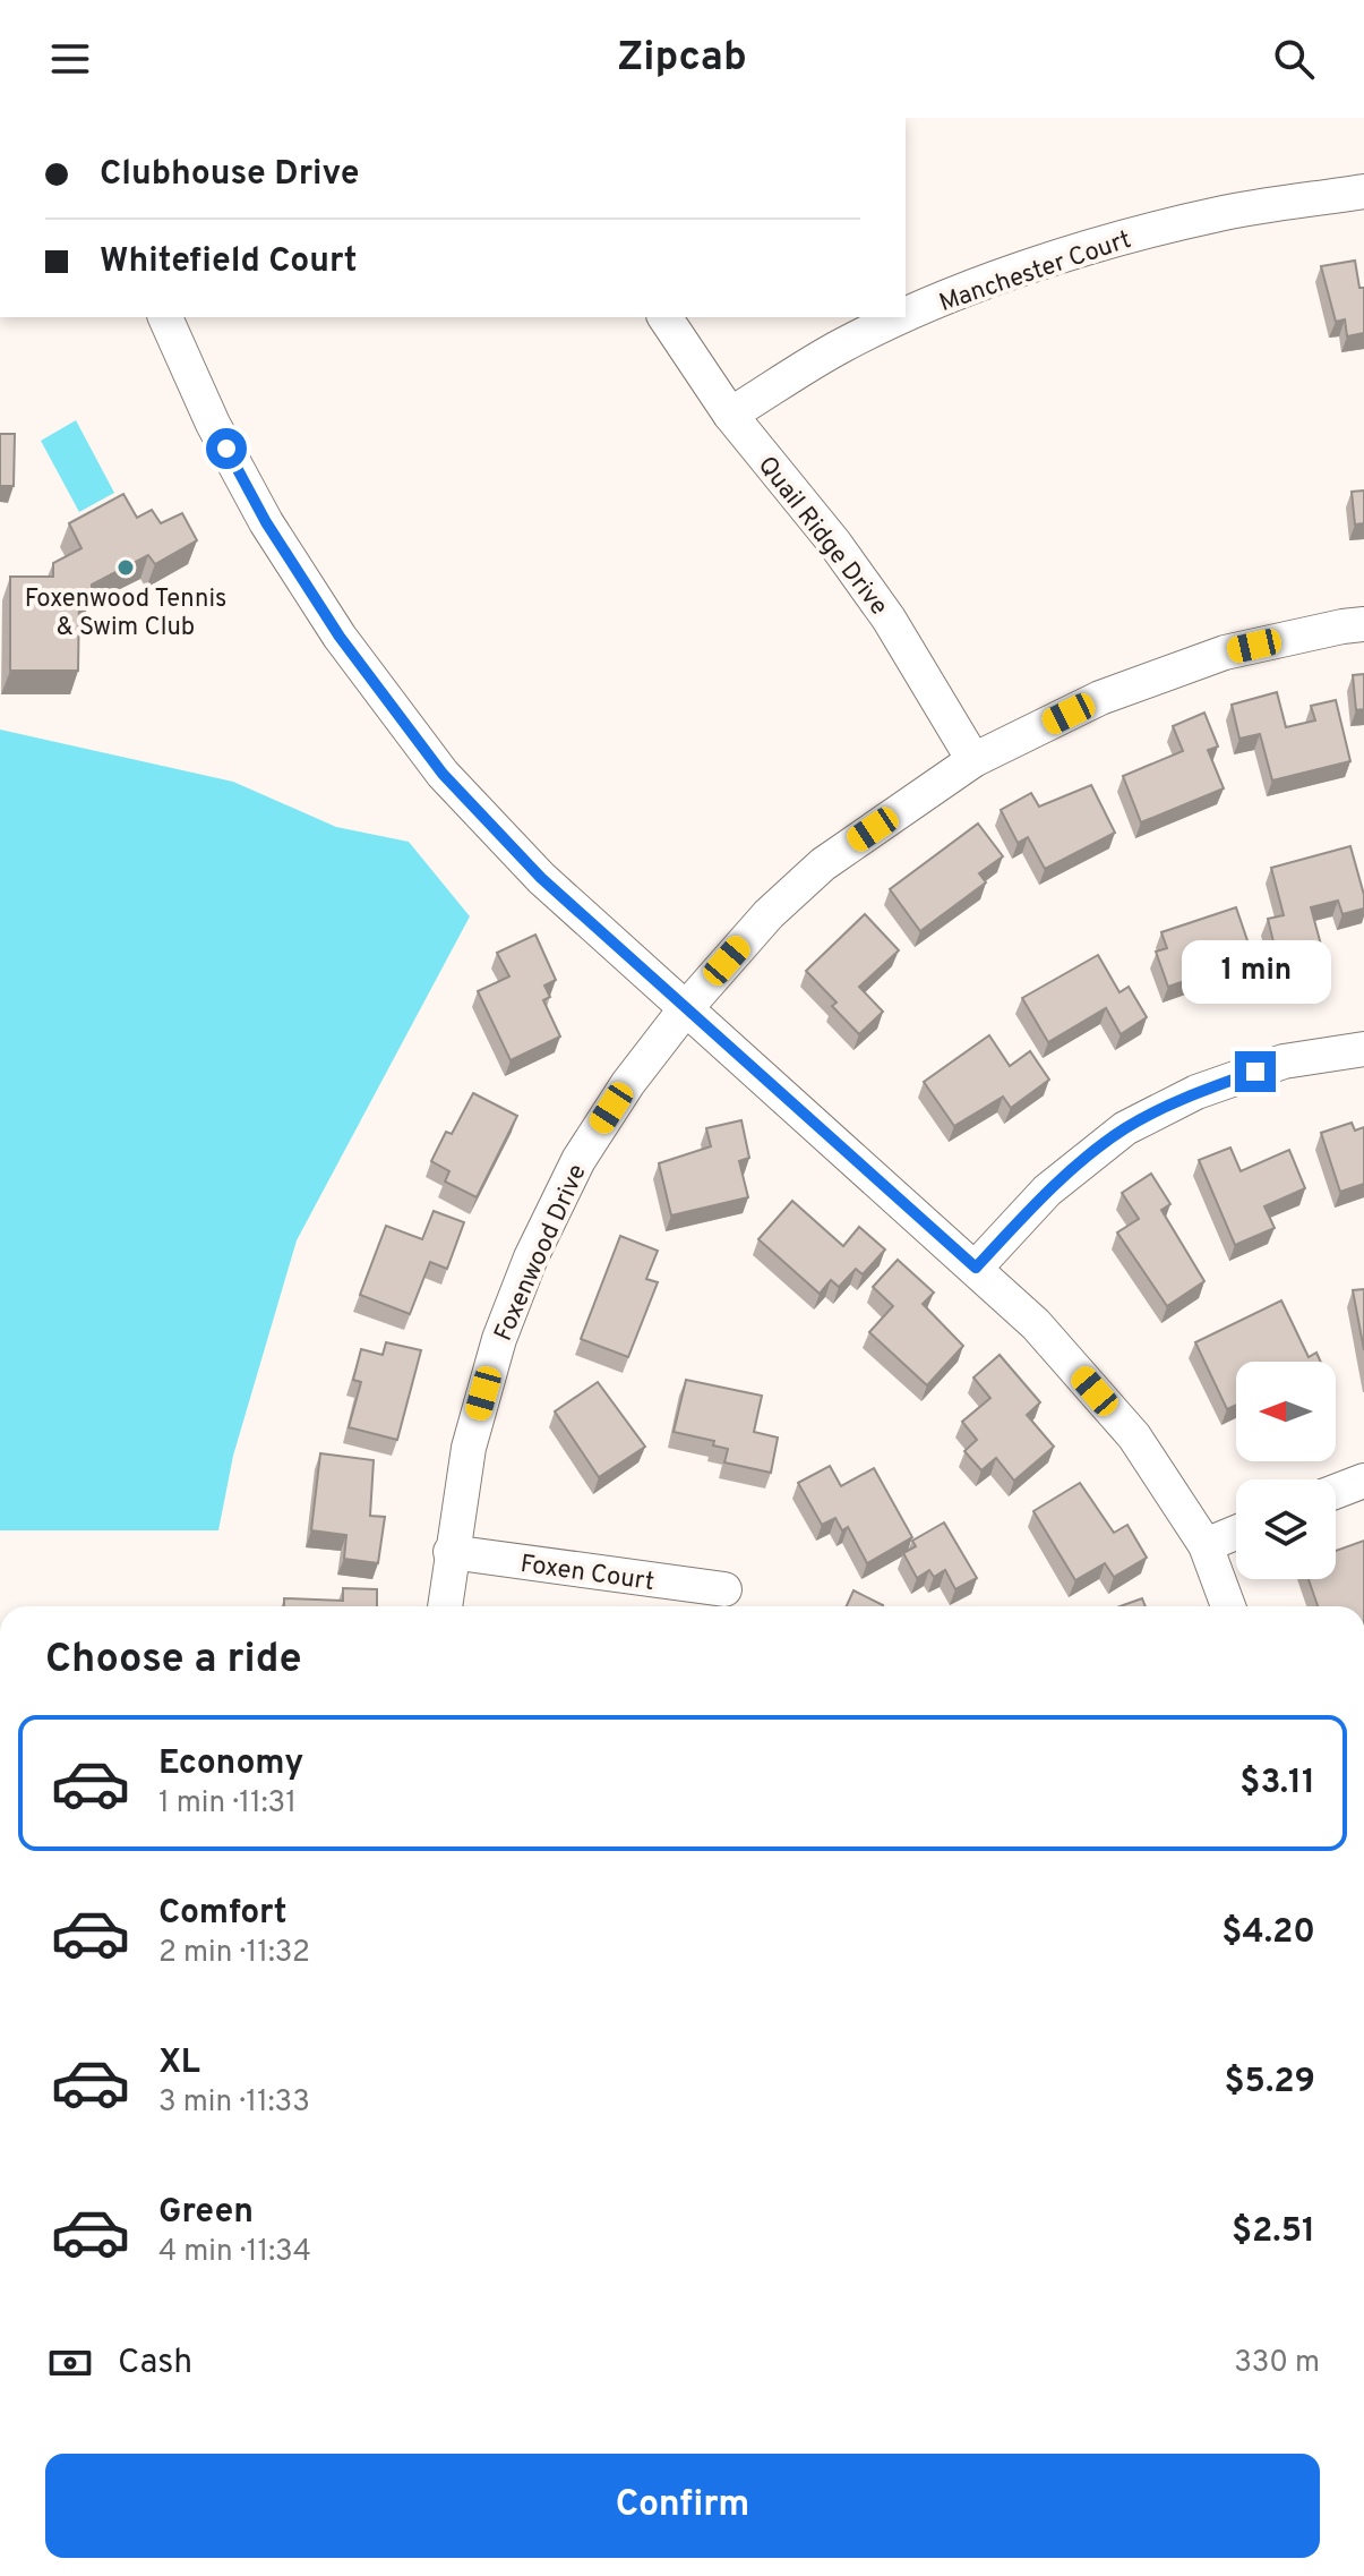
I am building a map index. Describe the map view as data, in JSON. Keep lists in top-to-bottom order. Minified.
{"streets":{"street":["Manchester Court","Quail Ridge Drive","Foxenwood Drive","Foxen Court"]},"crossings":[["Manchester Court","Quail Ridge Drive"],["Quail Ridge Drive","Foxenwood Drive"],["Foxenwood Drive","Foxen Court"]],"places":["Foxenwood Tennis & Swim Club"],"north":"left","page":{"header":"Zipcab","banner":["Clubhouse Drive","Whitefield Court"],"bubble":"1 min","heading":"Choose a ride","list":[{"name":"Economy","note":"1 min · 11:31","value":"$3.11"},{"name":"Comfort","note":"2 min · 11:32","value":"$4.20"},{"name":"XL","note":"3 min · 11:33","value":"$5.29"},{"name":"Green","note":"4 min · 11:34","value":"$2.51"}],"pay":["Cash","330 m"],"buttons":"Confirm"}}
